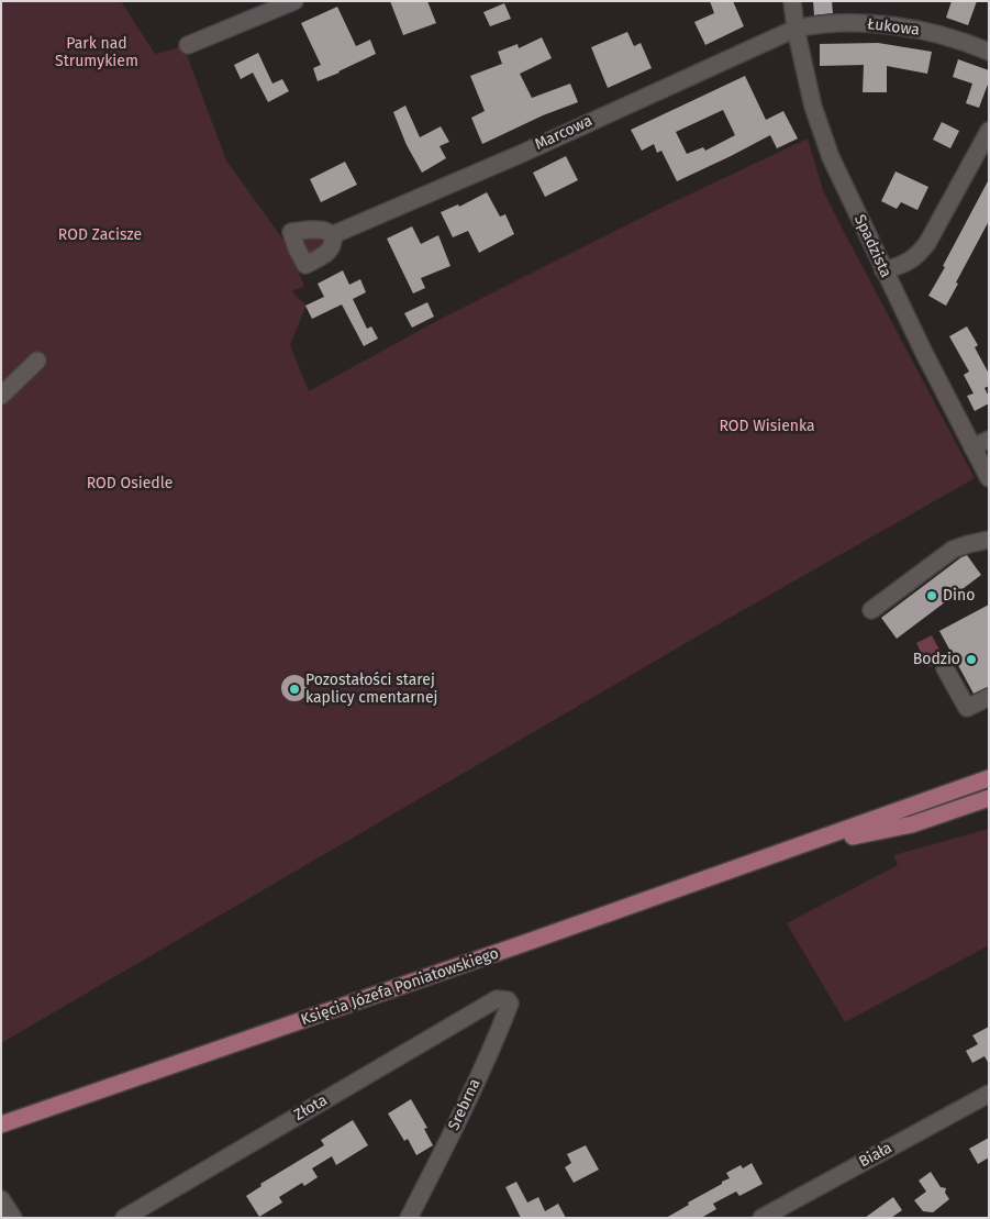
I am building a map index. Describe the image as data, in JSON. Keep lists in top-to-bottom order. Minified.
{"streets":{"main road":["Księcia Józefa Poniatowskiego"],"street":["Łukowa","Marcowa","Spadzista","Srebrna","Złota","Biała"]},"crossings":[["Łukowa","Marcowa"],["Łukowa","Spadzista"],["Marcowa","Spadzista"],["Srebrna","Złota"]],"parks":["Park nad Strumykiem","ROD Zacisze","ROD Wisienka","ROD Osiedle"],"places":["Dino","Bodzio","Pozostałości starej kaplicy cmentarnej"]}
